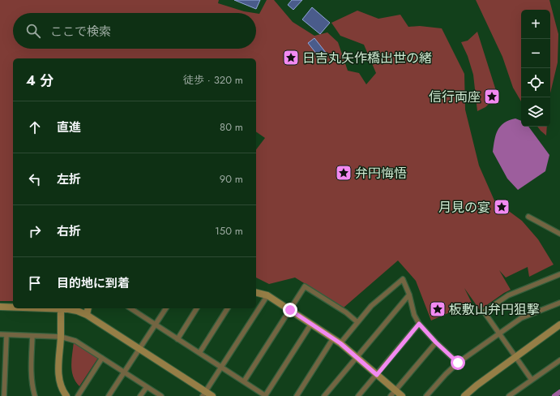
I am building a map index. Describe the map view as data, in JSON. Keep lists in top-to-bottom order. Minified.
{"places":{"place":["日吉丸矢作橋出世の緒","信行両座","弁円悔悟","月見の宴","板敷山弁円狙撃"]},"page":{"map_buttons":["+","−"],"search":"ここで検索","heading":["4 分","徒歩 · 320 m"],"list":[["直進","80 m"],["左折","90 m"],["右折","150 m"],"目的地に到着"]}}
